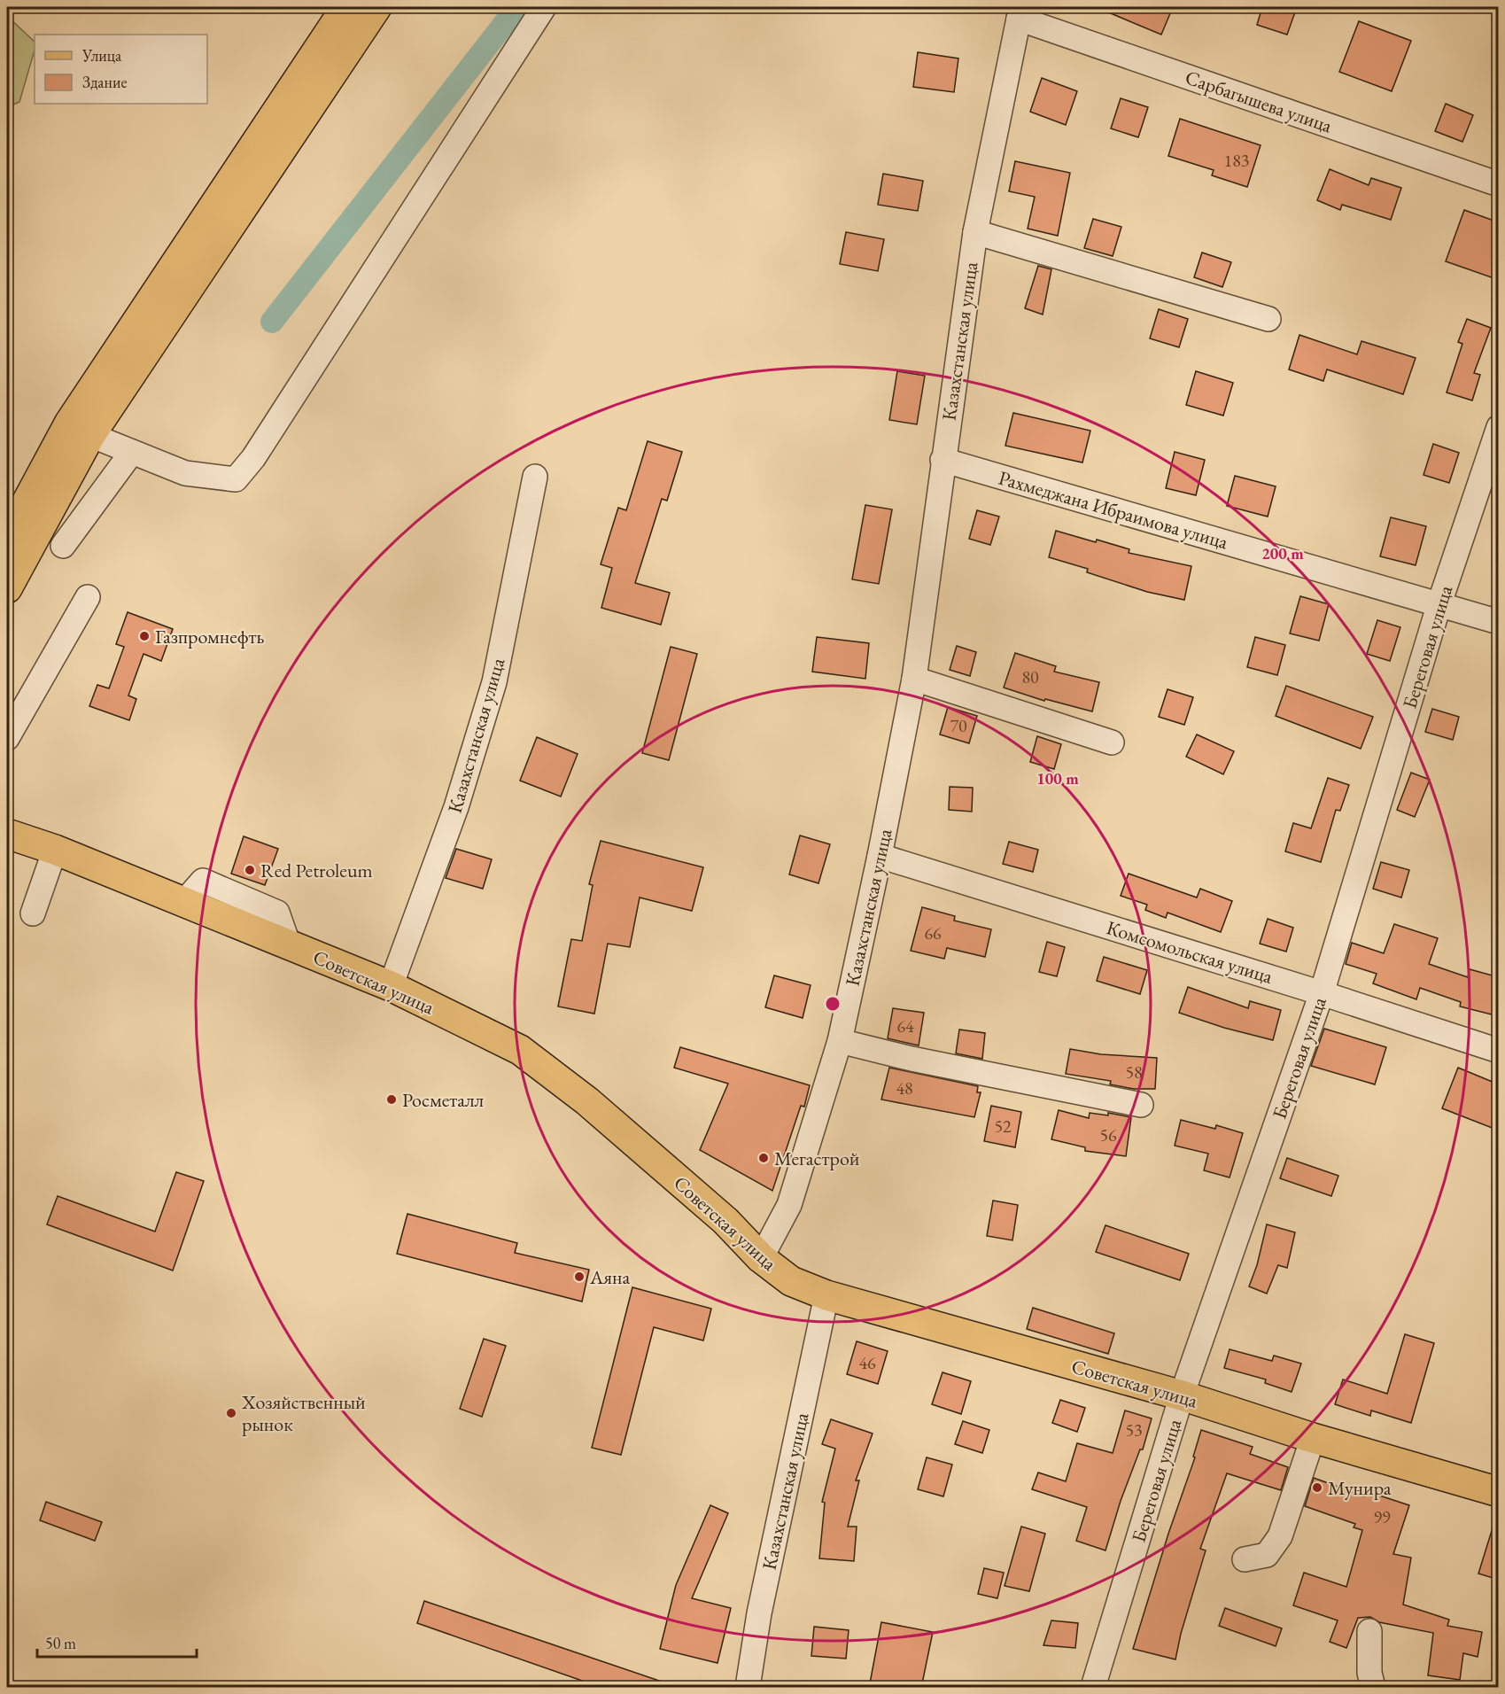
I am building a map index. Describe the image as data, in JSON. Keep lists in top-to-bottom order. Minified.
{"streets":{"main road":["Советская улица"],"street":["Сарбагышева улица","Казахстанская улица","Рахмеджана Ибраимова улица","Береговая улица","Комсомольская улица"]},"crossings":[["Сарбагышева улица","Казахстанская улица"],["Казахстанская улица","Рахмеджана Ибраимова улица"],["Казахстанская улица","Комсомольская улица"],["Казахстанская улица","Советская улица"],["Рахмеджана Ибраимова улица","Береговая улица"],["Береговая улица","Комсомольская улица"],["Береговая улица","Советская улица"]],"places":["Газпромнефть","Red Petroleum","Росметалл","Мегастрой","Аяна","Хозяйственный рынок","Мунира"],"house_numbers":["183","80","70","66","64","58","48","52","56","46","53","99"],"legend":["Улица","Здание"],"scale_bar":"50 m","rings":["200 m","100 m"]}
